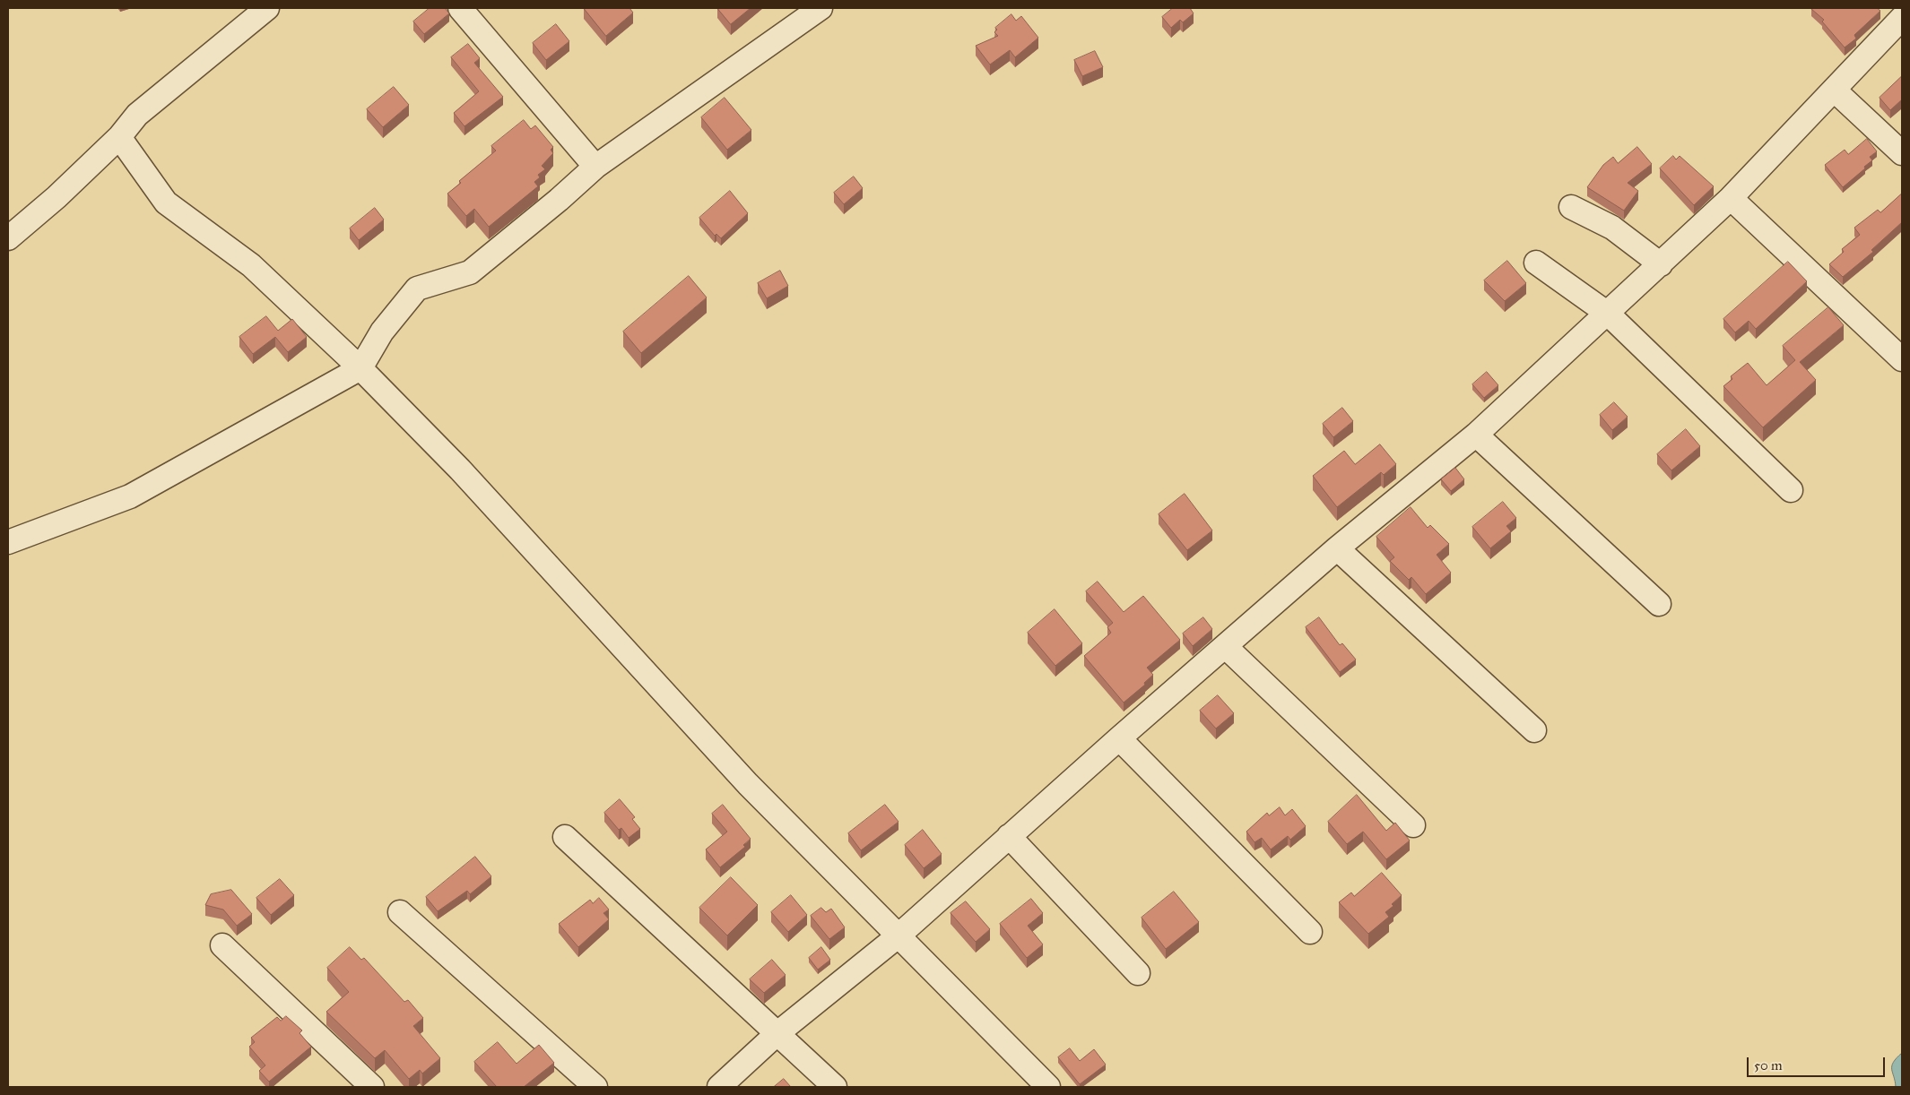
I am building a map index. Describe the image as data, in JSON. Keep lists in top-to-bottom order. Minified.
{"scale_bar":"50 m"}
